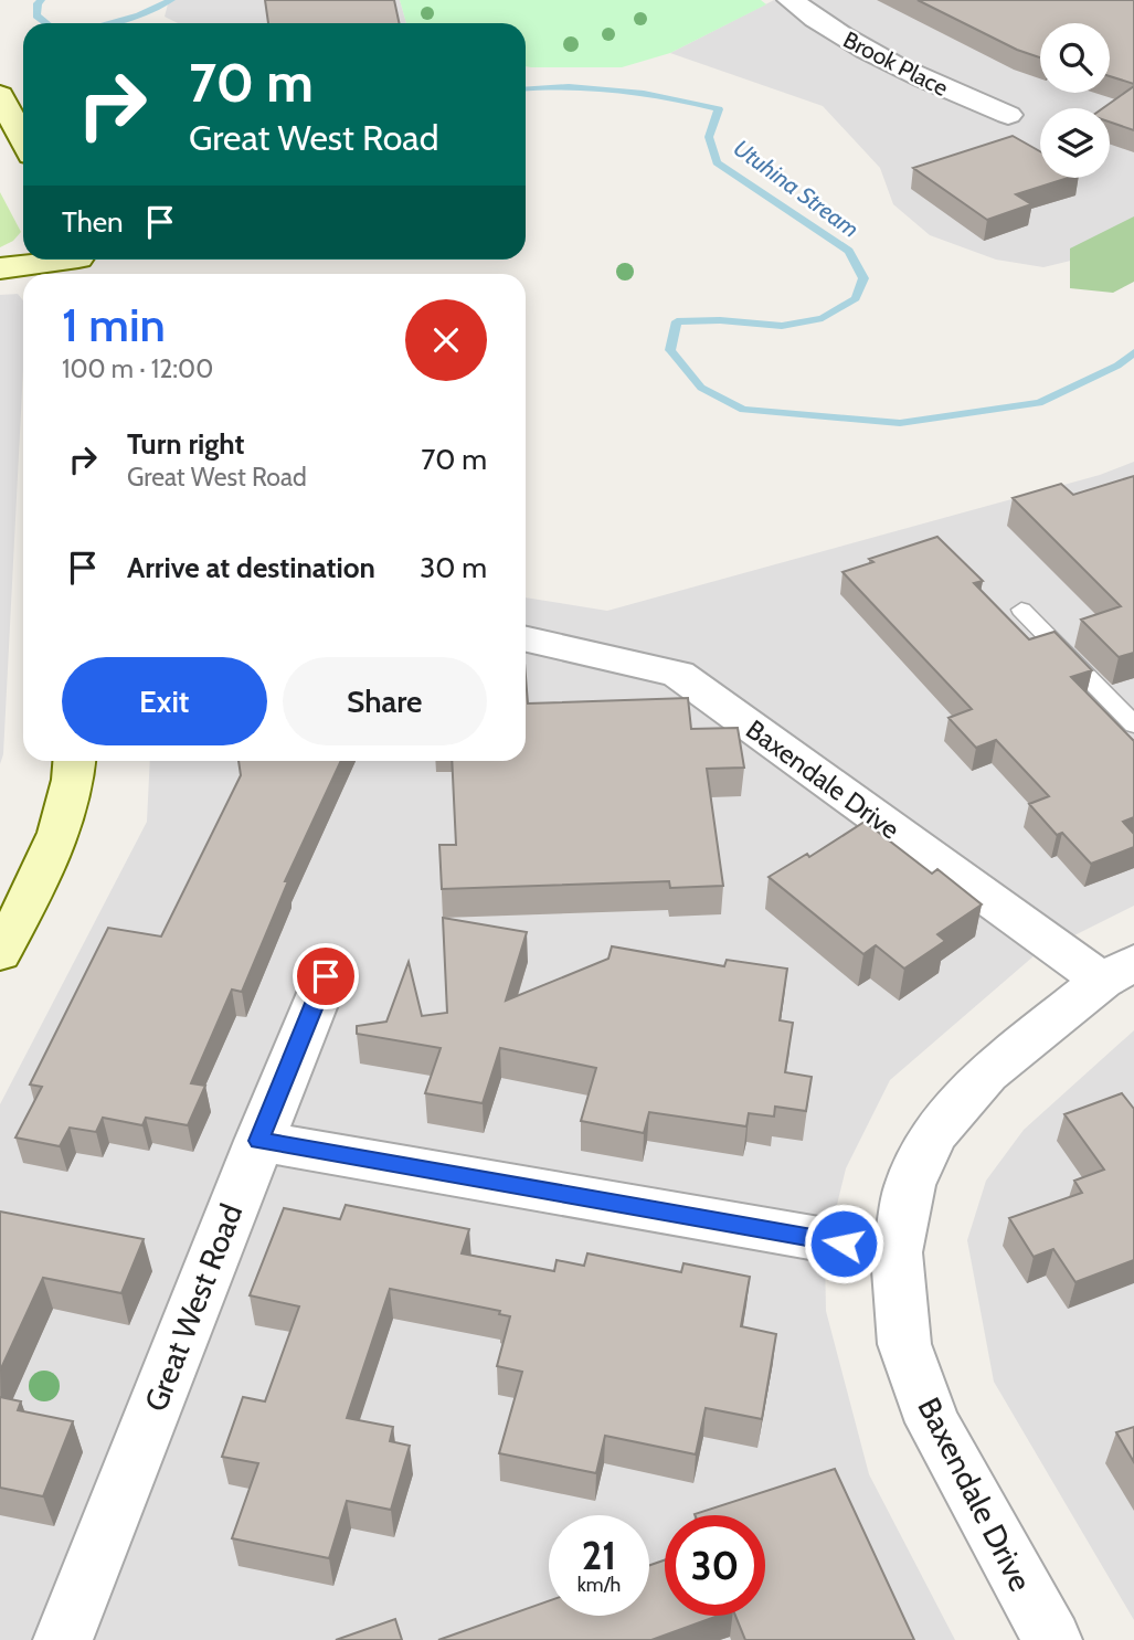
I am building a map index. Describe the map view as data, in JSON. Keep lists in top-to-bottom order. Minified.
{"streets":{"street":["Brook Place","Baxendale Drive","Great West Road"]},"water":["Utuhina Stream"],"page":{"turn":["70 m","Great West Road"],"then":"Then","heading":["1 min","100 m · 12:00"],"list":[{"name":"Turn right","note":"Great West Road","value":"70 m"},{"name":"Arrive at destination","value":"30 m"}],"buttons":["Exit","Share"],"speed":"21 km/h","limit":"30"}}
